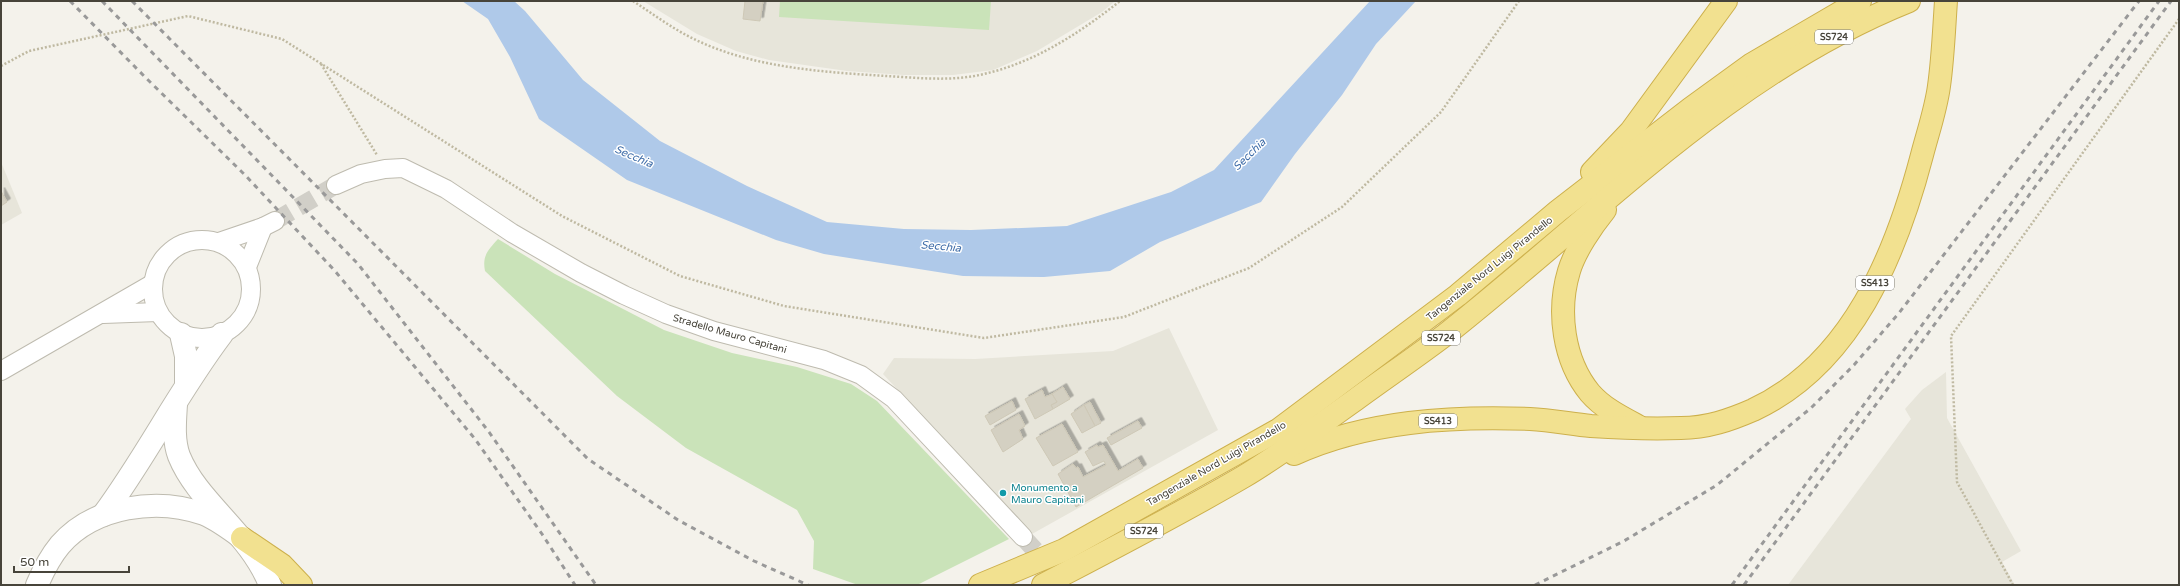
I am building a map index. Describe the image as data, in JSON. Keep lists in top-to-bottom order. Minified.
{"streets":{"highway":["SS724","Tangenziale Nord Luigi Pirandello","SS413"],"street":["Stradello Mauro Capitani"]},"crossings":[["Tangenziale Nord Luigi Pirandello","SS413"]],"water":["Secchia"],"places":["Monumento a Mauro Capitani"],"scale_bar":"50 m"}
